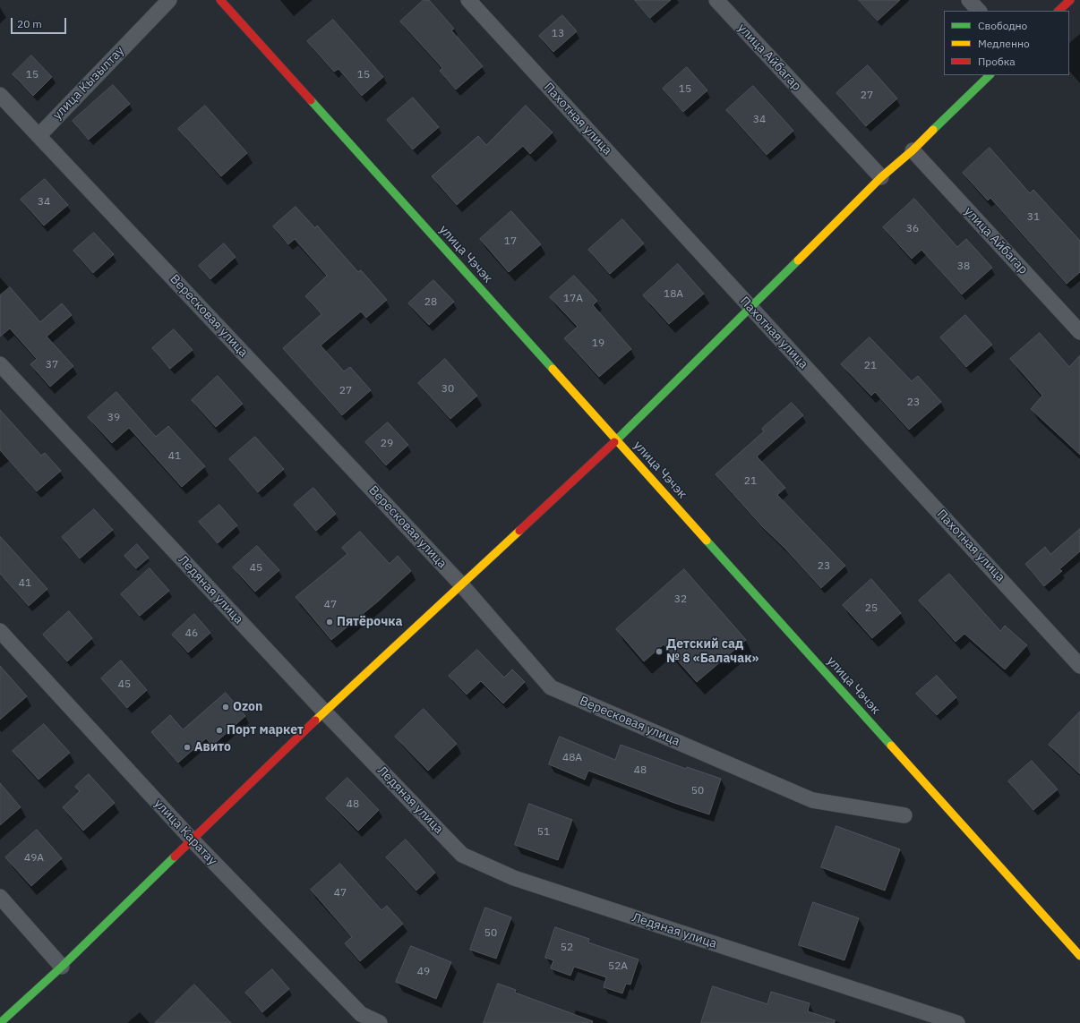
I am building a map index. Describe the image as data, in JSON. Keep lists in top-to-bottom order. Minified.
{"streets":{"street":["улица Айбагар","улица Кызылтау","Пахотная улица","улица Чэчэк","Вересковая улица","Ледяная улица","улица Каратау"]},"crossings":[["улица Кызылтау","Вересковая улица"]],"places":["Пятёрочка","Детский сад № 8 «Балачак»","Ozon","Порт маркет","Авито"],"house_numbers":["13","15","15","15","27","34","34","31","36","17","38","18А","17А","28","19","37","21","30","27","23","39","29","41","21","23","45","41","32","47","25","46","45","48А","48","50","48","51","49А","47","50","52","52А","49"],"legend":["Свободно","Медленно","Пробка"],"scale_bar":"20 m"}
